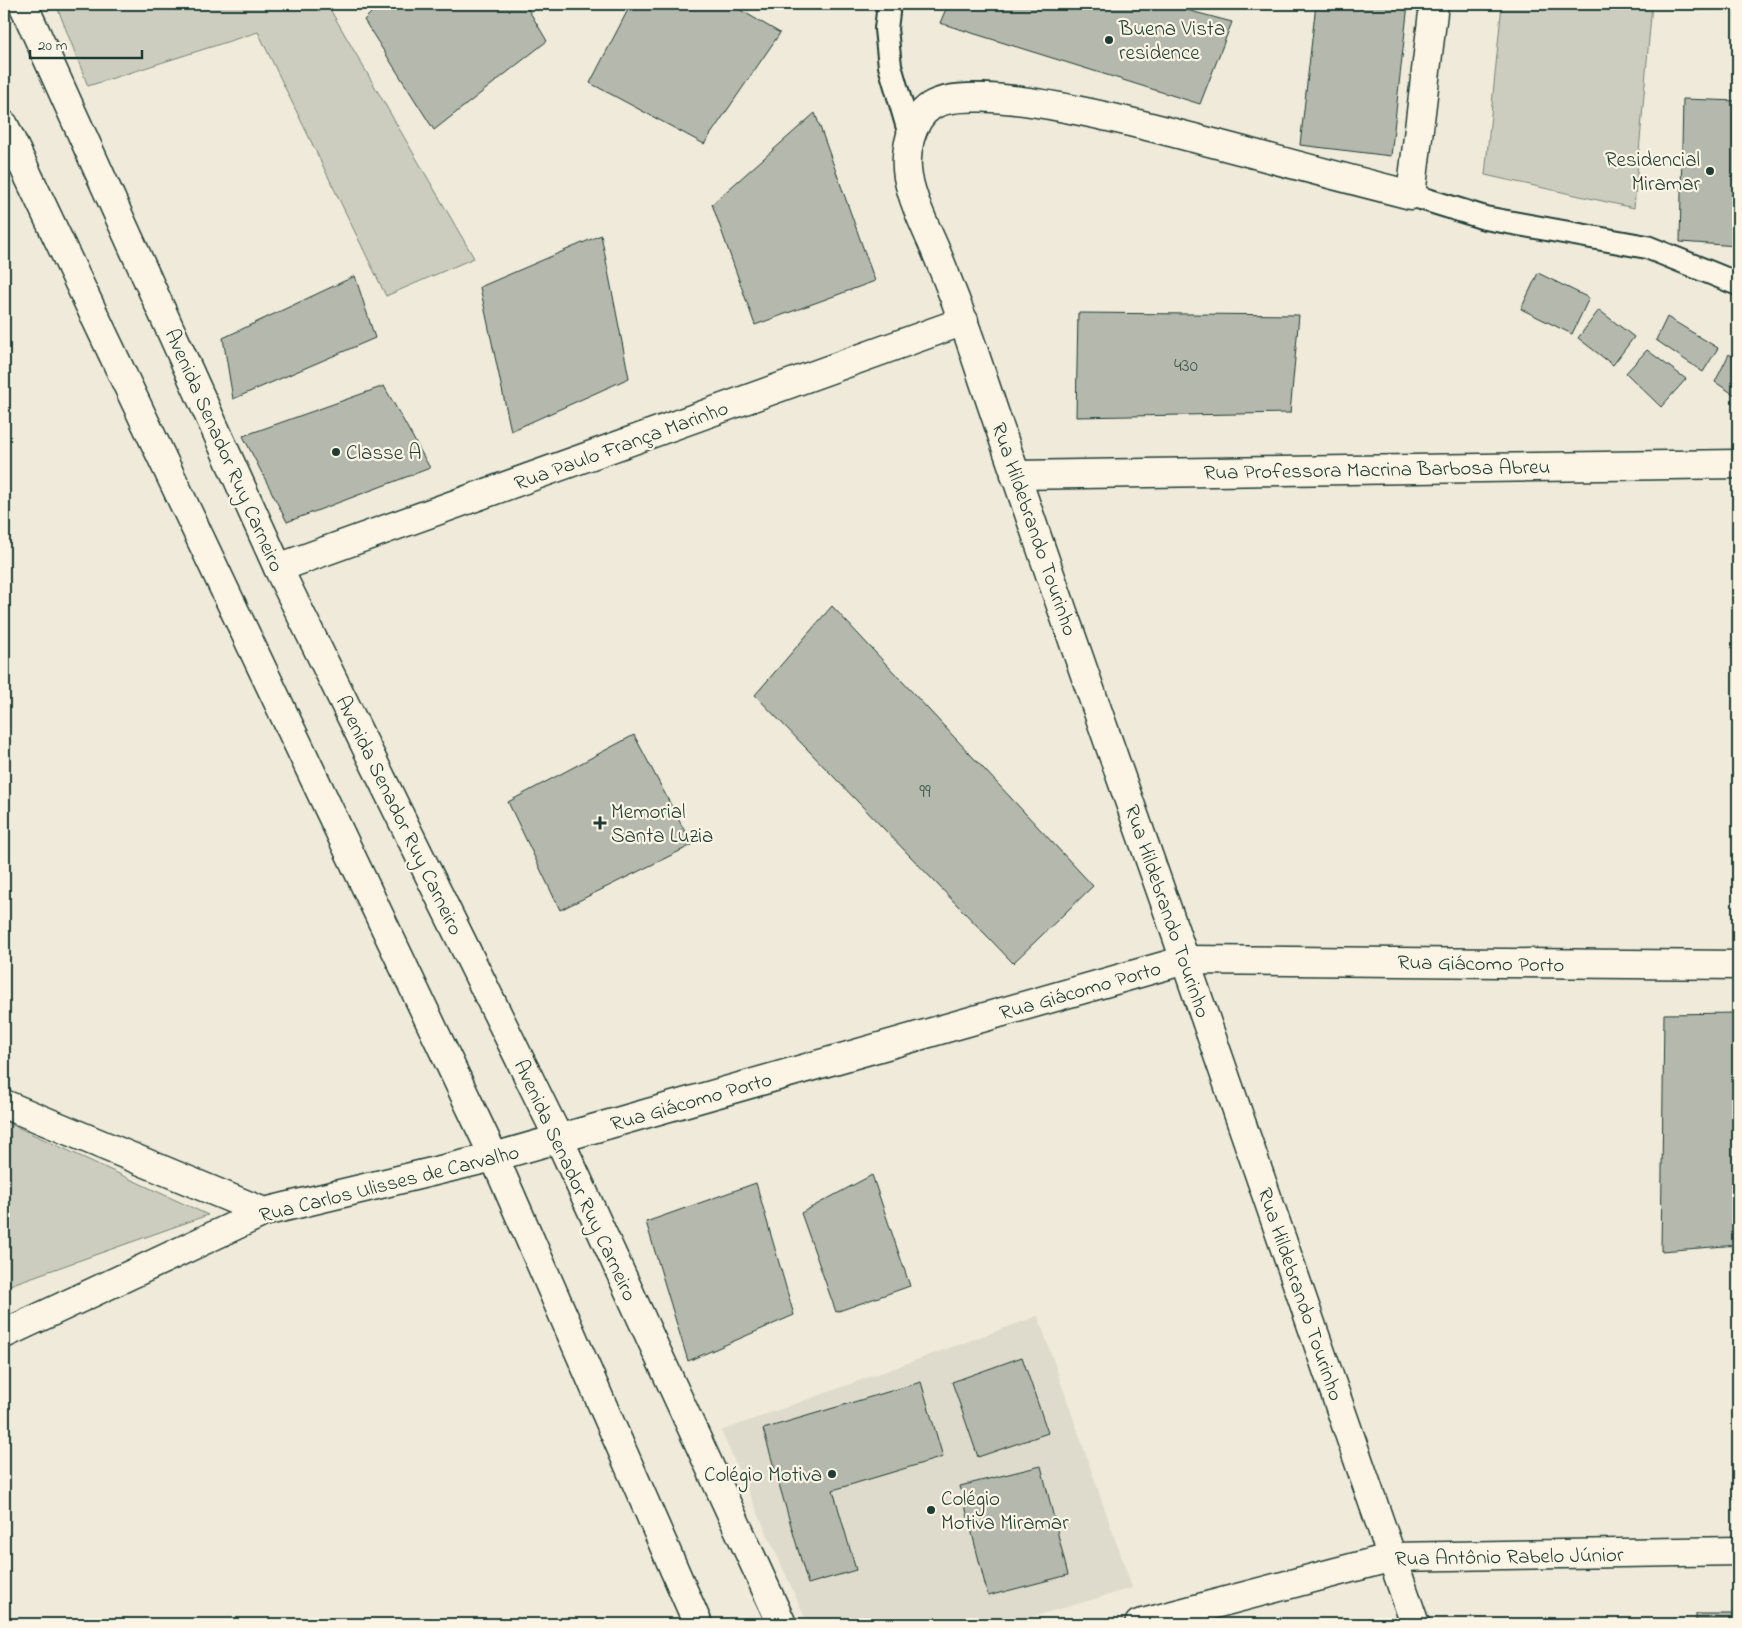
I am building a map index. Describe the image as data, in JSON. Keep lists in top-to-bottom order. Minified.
{"streets":{"street":["Rua Paulo França Marinho","Avenida Senador Ruy Carneiro","Rua Professora Macrina Barbosa Abreu","Rua Hildebrando Tourinho","Rua Giácomo Porto","Rua Carlos Ulisses de Carvalho","Rua Antônio Rabelo Júnior"]},"crossings":[["Rua Paulo França Marinho","Avenida Senador Ruy Carneiro"],["Rua Paulo França Marinho","Rua Hildebrando Tourinho"],["Avenida Senador Ruy Carneiro","Rua Giácomo Porto"],["Avenida Senador Ruy Carneiro","Rua Carlos Ulisses de Carvalho"],["Rua Professora Macrina Barbosa Abreu","Rua Hildebrando Tourinho"],["Rua Hildebrando Tourinho","Rua Giácomo Porto"],["Rua Hildebrando Tourinho","Rua Antônio Rabelo Júnior"],["Rua Giácomo Porto","Rua Carlos Ulisses de Carvalho"]],"places":{"other":["Buena Vista residence","Residencial Miramar","Classe A","Colégio Motiva","Colégio Motiva Miramar"],"health":["Memorial Santa Luzia"]},"house_numbers":["430","99"],"scale_bar":"20 m"}
